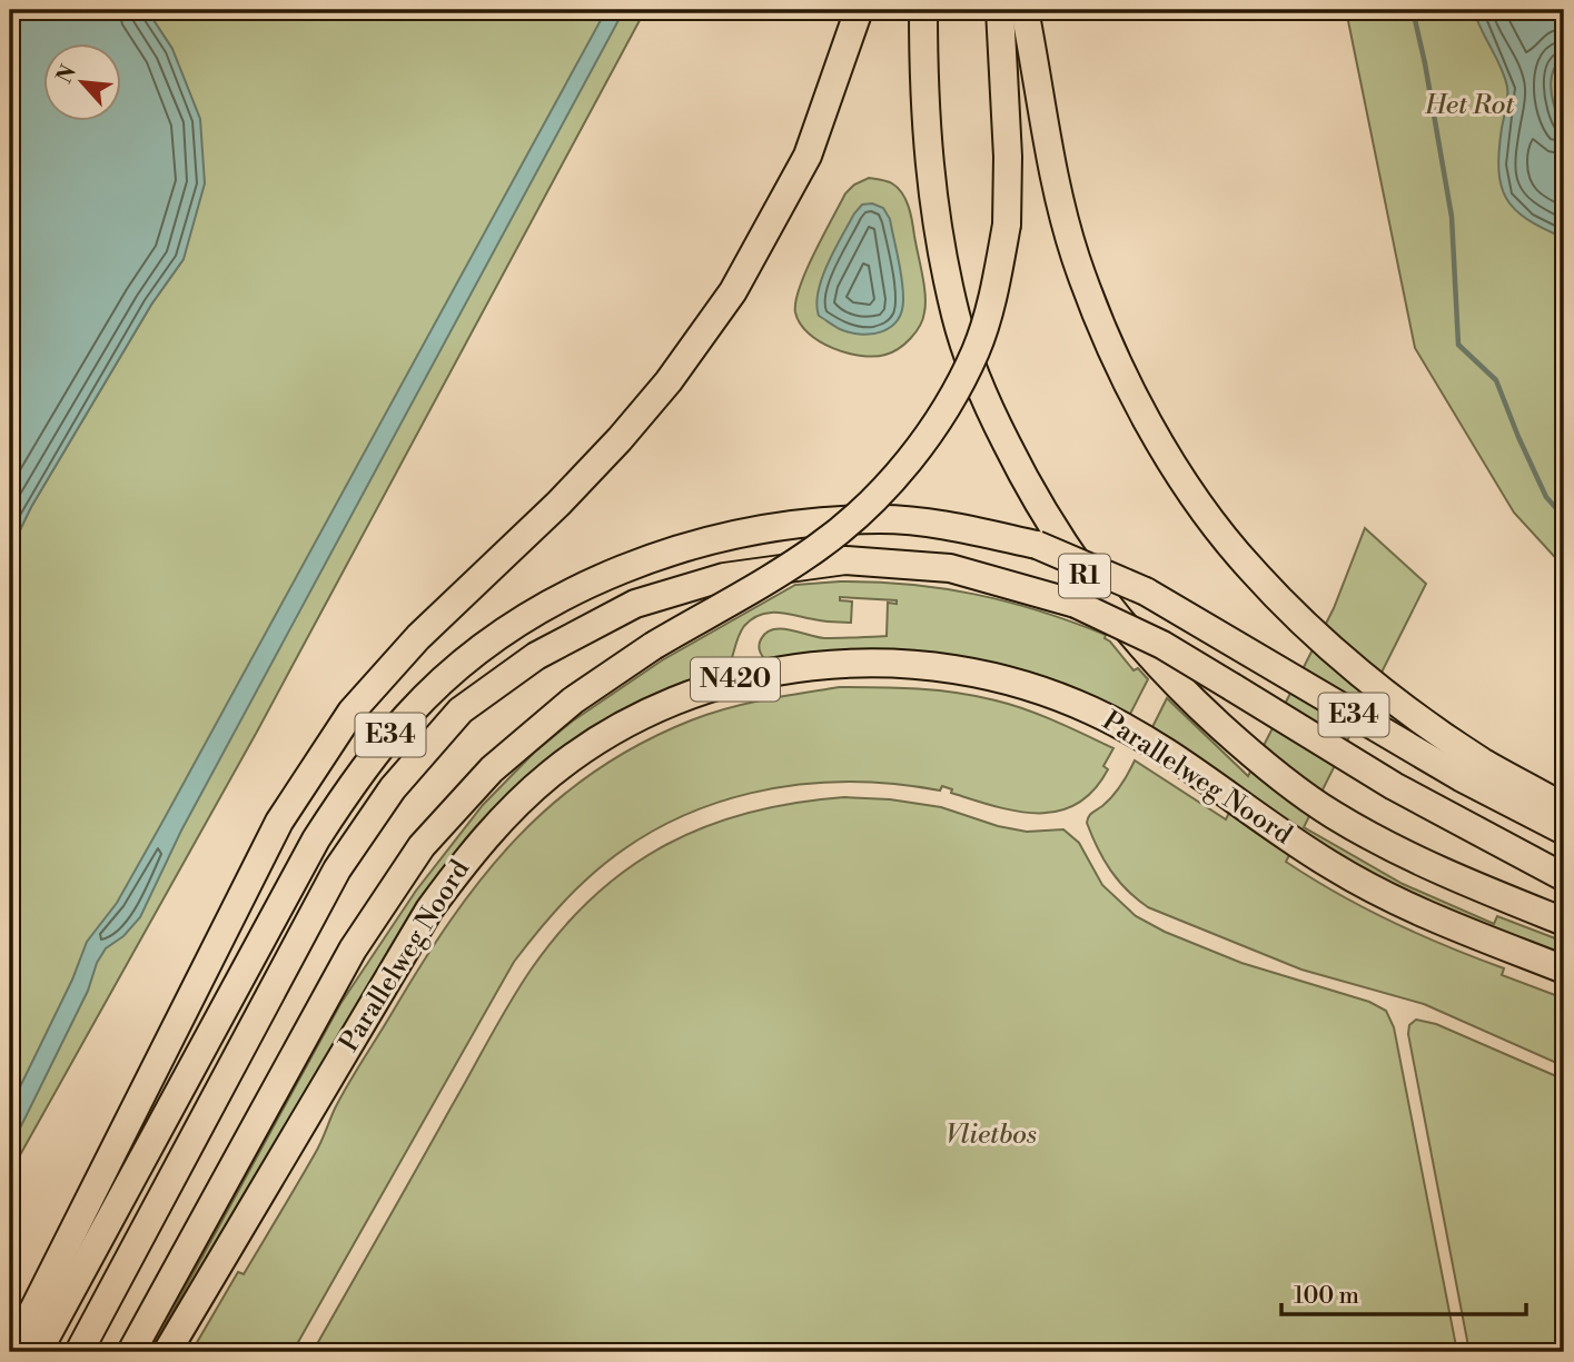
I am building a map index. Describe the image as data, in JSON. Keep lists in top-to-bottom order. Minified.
{"streets":{"highway":["R1","N420","E34","Parallelweg Noord"]},"parks":["Het Rot","Vlietbos"],"scale_bar":"100 m","north":"top left"}
